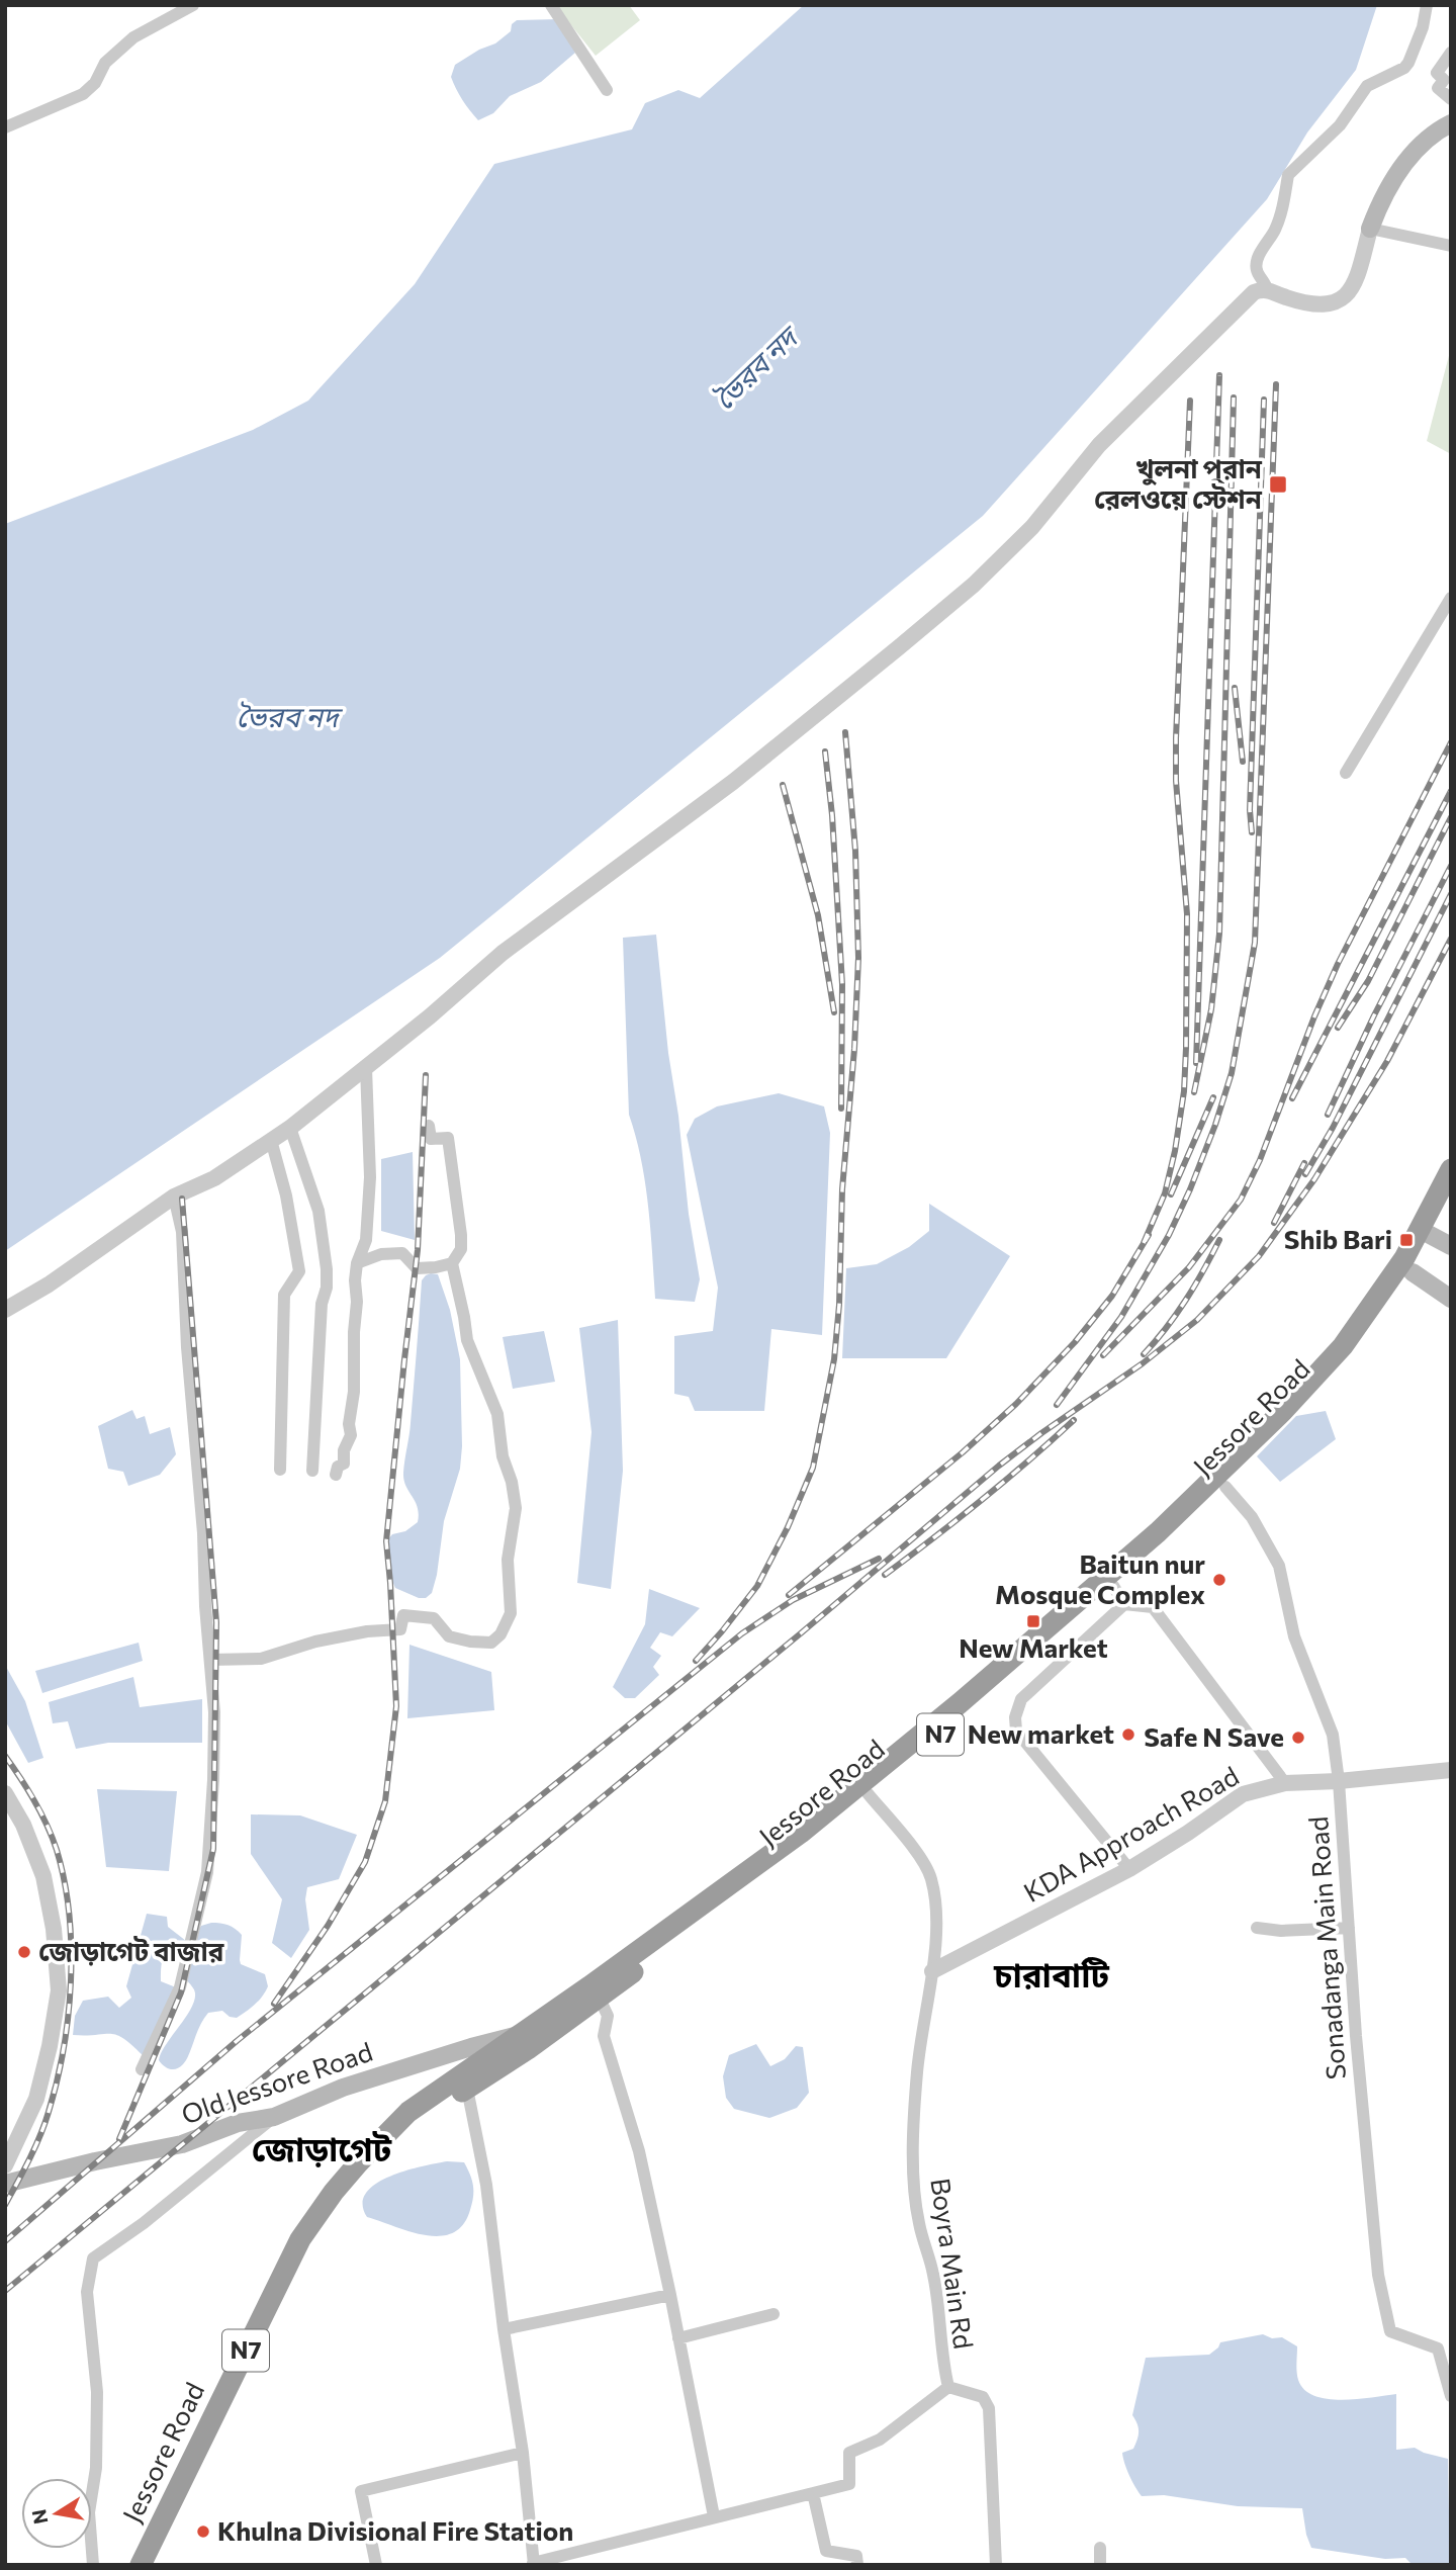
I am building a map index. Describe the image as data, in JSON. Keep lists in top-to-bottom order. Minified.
{"streets":{"highway":["Jessore Road","N7"],"main road":["Old Jessore Road"],"street":["KDA Approach Road","Sonadanga Main Road","Boyra Main Rd"]},"crossings":[["Jessore Road","N7"],["Jessore Road","Sonadanga Main Road"],["Jessore Road","Old Jessore Road"],["Jessore Road","Boyra Main Rd"],["KDA Approach Road","Sonadanga Main Road"],["KDA Approach Road","Boyra Main Rd"]],"districts":["চারাবাটি","জোড়াগেট"],"water":["ভৈরব নদ"],"places":{"transit":["খুলনা পুরান রেলওয়ে স্টেশন","Shib Bari","New Market"],"other":["Baitun nur Mosque Complex","New market","Safe N Save","জোড়াগেট বাজার","Khulna Divisional Fire Station"]},"north":"left"}
